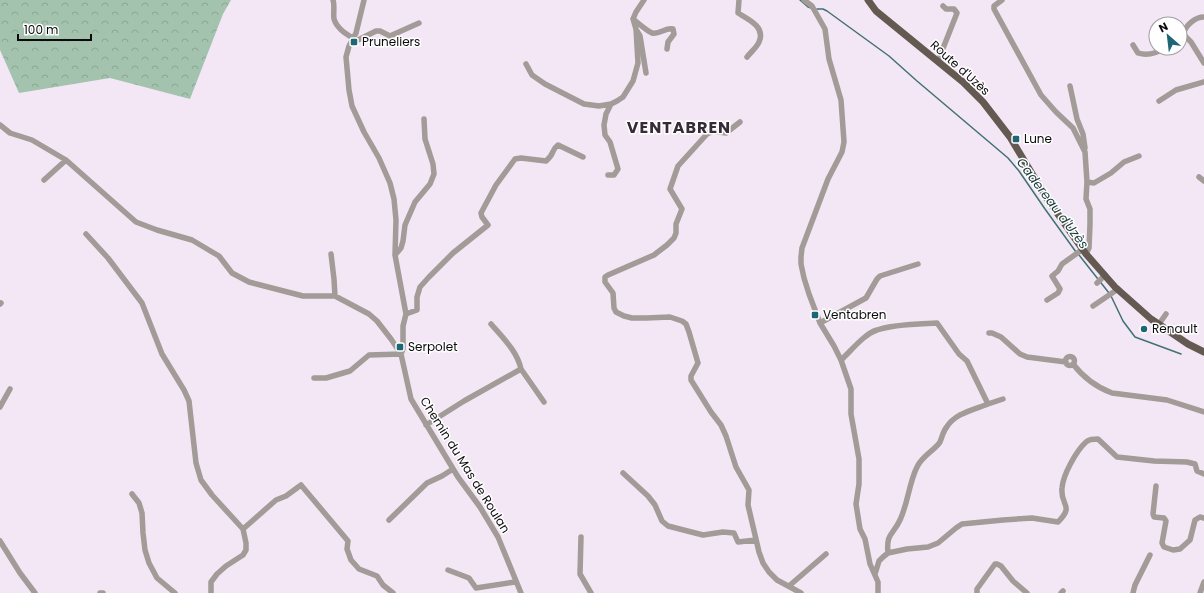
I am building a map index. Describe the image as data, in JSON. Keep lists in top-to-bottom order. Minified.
{"streets":{"main road":["Route d'Uzès"],"street":["Chemin du Mas de Roulan"]},"districts":["VENTABREN"],"water":["Cadereau d'Uzès"],"places":{"transit":["Pruneliers","Lune","Ventabren","Serpolet"],"other":["Renault"]},"scale_bar":"100 m","north":"top left"}
